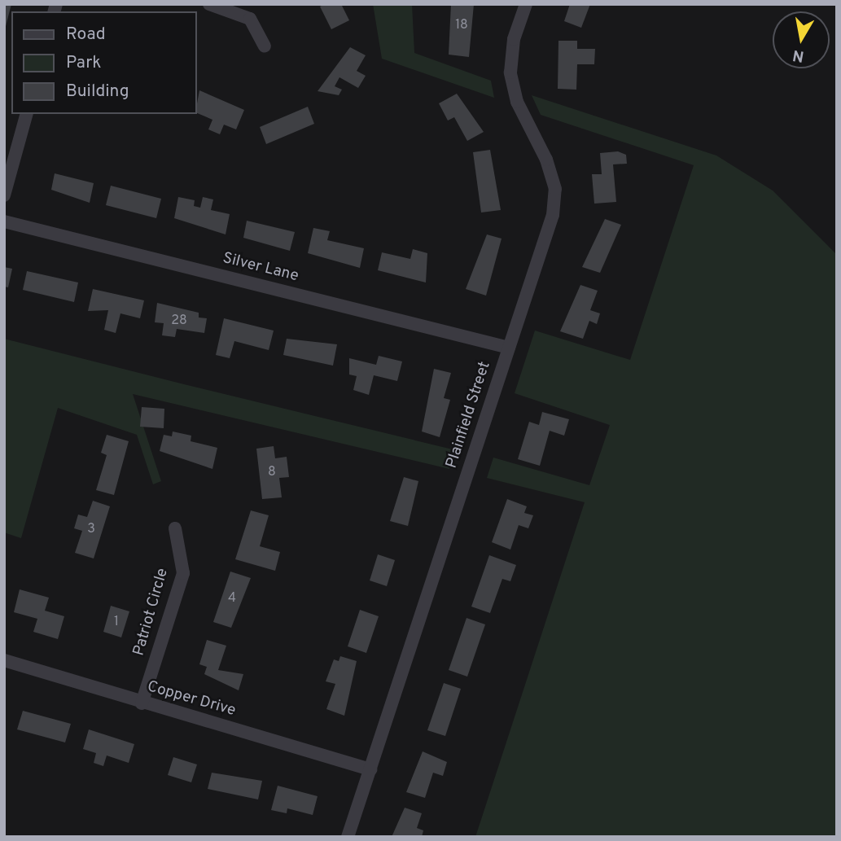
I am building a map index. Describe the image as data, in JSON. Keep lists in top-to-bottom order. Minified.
{"streets":{"street":["Silver Lane","Plainfield Street","Patriot Circle","Copper Drive"]},"crossings":[["Silver Lane","Plainfield Street"],["Plainfield Street","Copper Drive"],["Patriot Circle","Copper Drive"]],"house_numbers":["18","28","8","3","4","1"],"legend":["Road","Park","Building"],"north":"bottom"}
